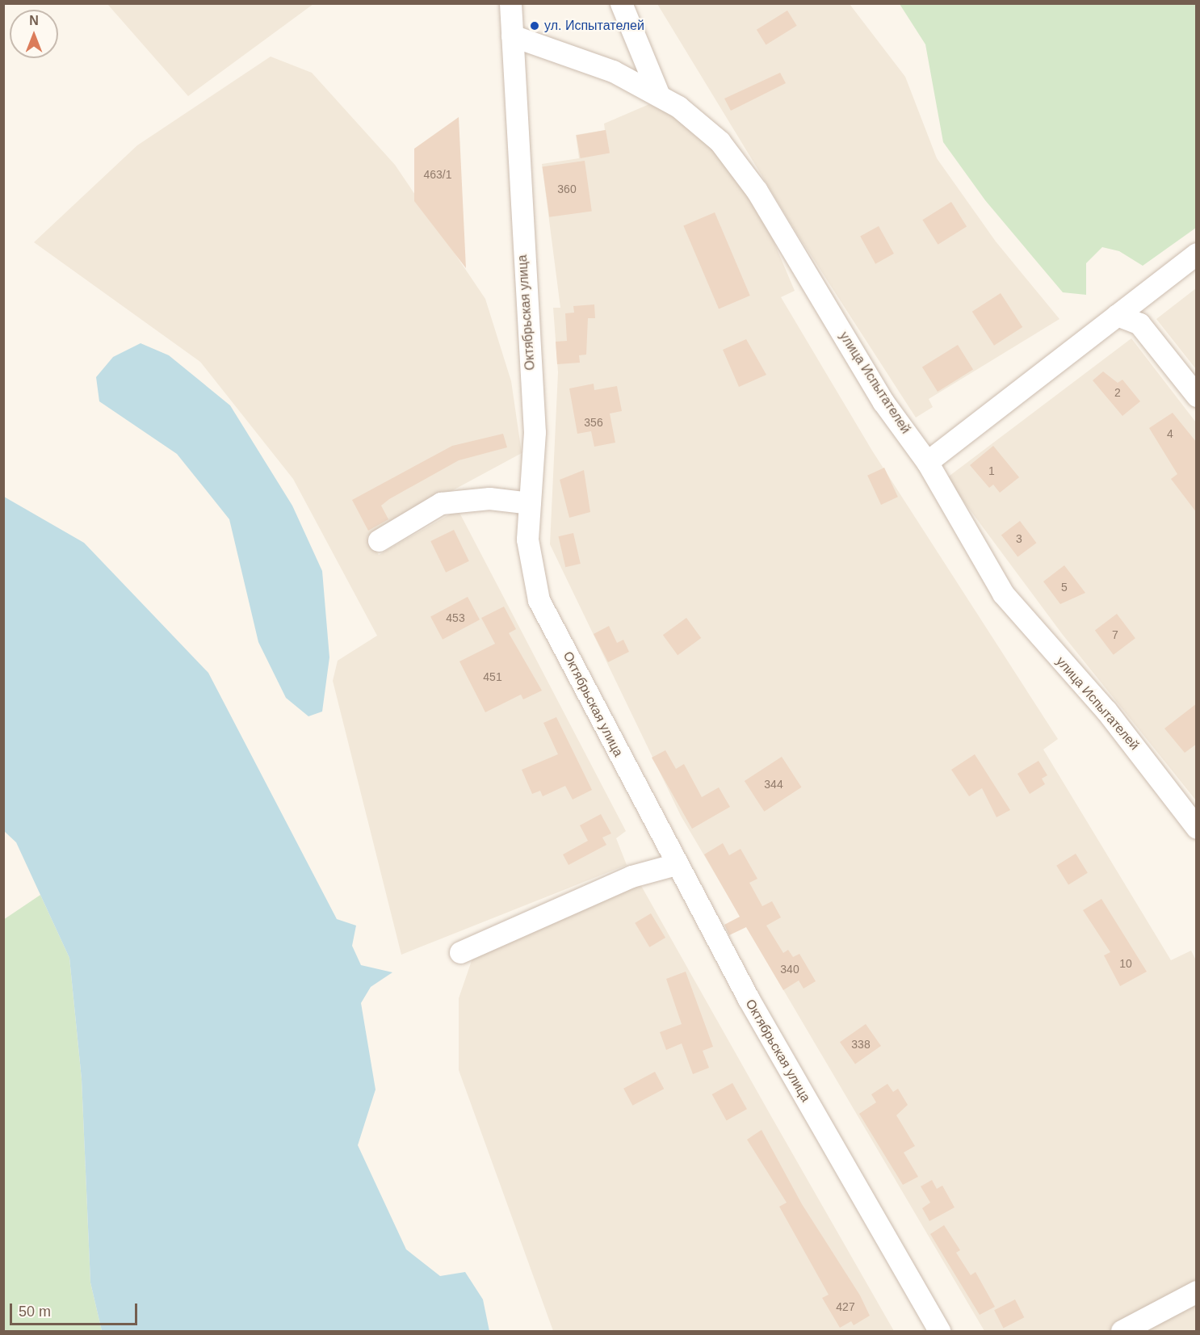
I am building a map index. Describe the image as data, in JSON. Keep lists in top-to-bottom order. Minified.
{"streets":{"street":["Октябрьская улица","улица Испытателей"]},"crossings":[["Октябрьская улица","улица Испытателей"]],"places":["ул. Испытателей"],"house_numbers":["463/1","360","2","356","4","1","3","5","453","7","451","344","10","340","338","427"],"scale_bar":"50 m","north":"top"}
